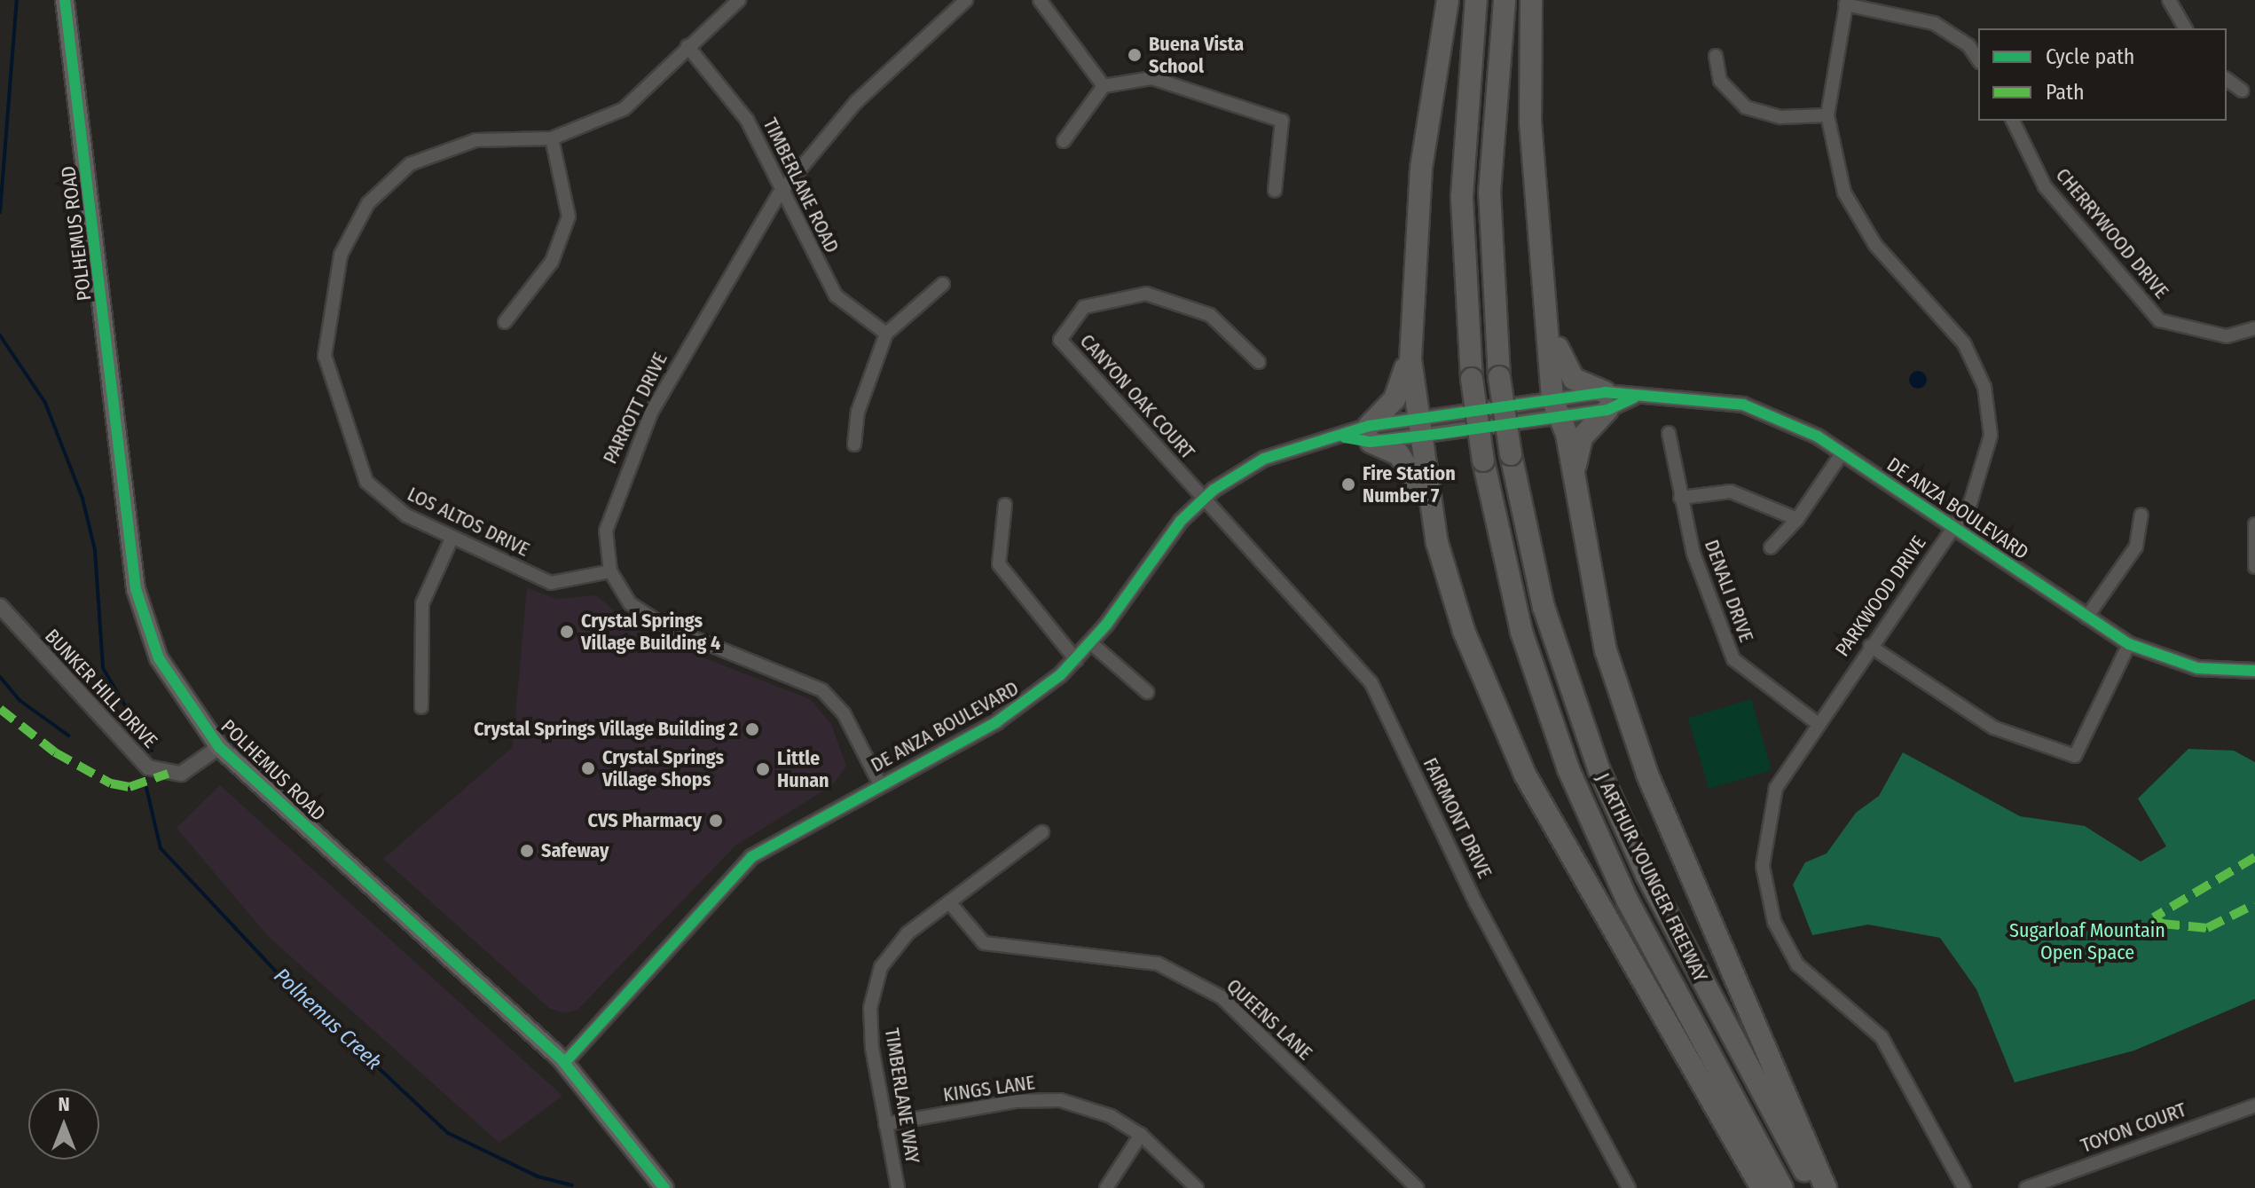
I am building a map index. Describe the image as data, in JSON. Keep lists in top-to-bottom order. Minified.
{"streets":{"highway":["J ARTHUR YOUNGER FREEWAY"],"main road":["POLHEMUS ROAD"],"street":["TIMBERLANE ROAD","CHERRYWOOD DRIVE","CANYON OAK COURT","PARROTT DRIVE","DE ANZA BOULEVARD","LOS ALTOS DRIVE","DENALI DRIVE","PARKWOOD DRIVE","BUNKER HILL DRIVE","FAIRMONT DRIVE","QUEENS LANE","KINGS LANE","TIMBERLANE WAY","TOYON COURT"]},"crossings":[["TIMBERLANE ROAD","PARROTT DRIVE"],["TIMBERLANE ROAD","LOS ALTOS DRIVE"],["POLHEMUS ROAD","DE ANZA BOULEVARD"],["POLHEMUS ROAD","BUNKER HILL DRIVE"],["CANYON OAK COURT","DE ANZA BOULEVARD"],["CANYON OAK COURT","FAIRMONT DRIVE"],["PARROTT DRIVE","DE ANZA BOULEVARD"],["PARROTT DRIVE","LOS ALTOS DRIVE"],["DE ANZA BOULEVARD","PARKWOOD DRIVE"],["DE ANZA BOULEVARD","FAIRMONT DRIVE"],["DENALI DRIVE","PARKWOOD DRIVE"],["QUEENS LANE","TIMBERLANE WAY"],["KINGS LANE","TIMBERLANE WAY"]],"water":["Polhemus Creek"],"parks":["Sugarloaf Mountain Open Space"],"places":["Buena Vista School","Fire Station Number 7","Crystal Springs Village Building 4","Crystal Springs Village Building 2","Crystal Springs Village Shops","Little Hunan","CVS Pharmacy","Safeway"],"legend":["Cycle path","Path"],"north":"top"}
